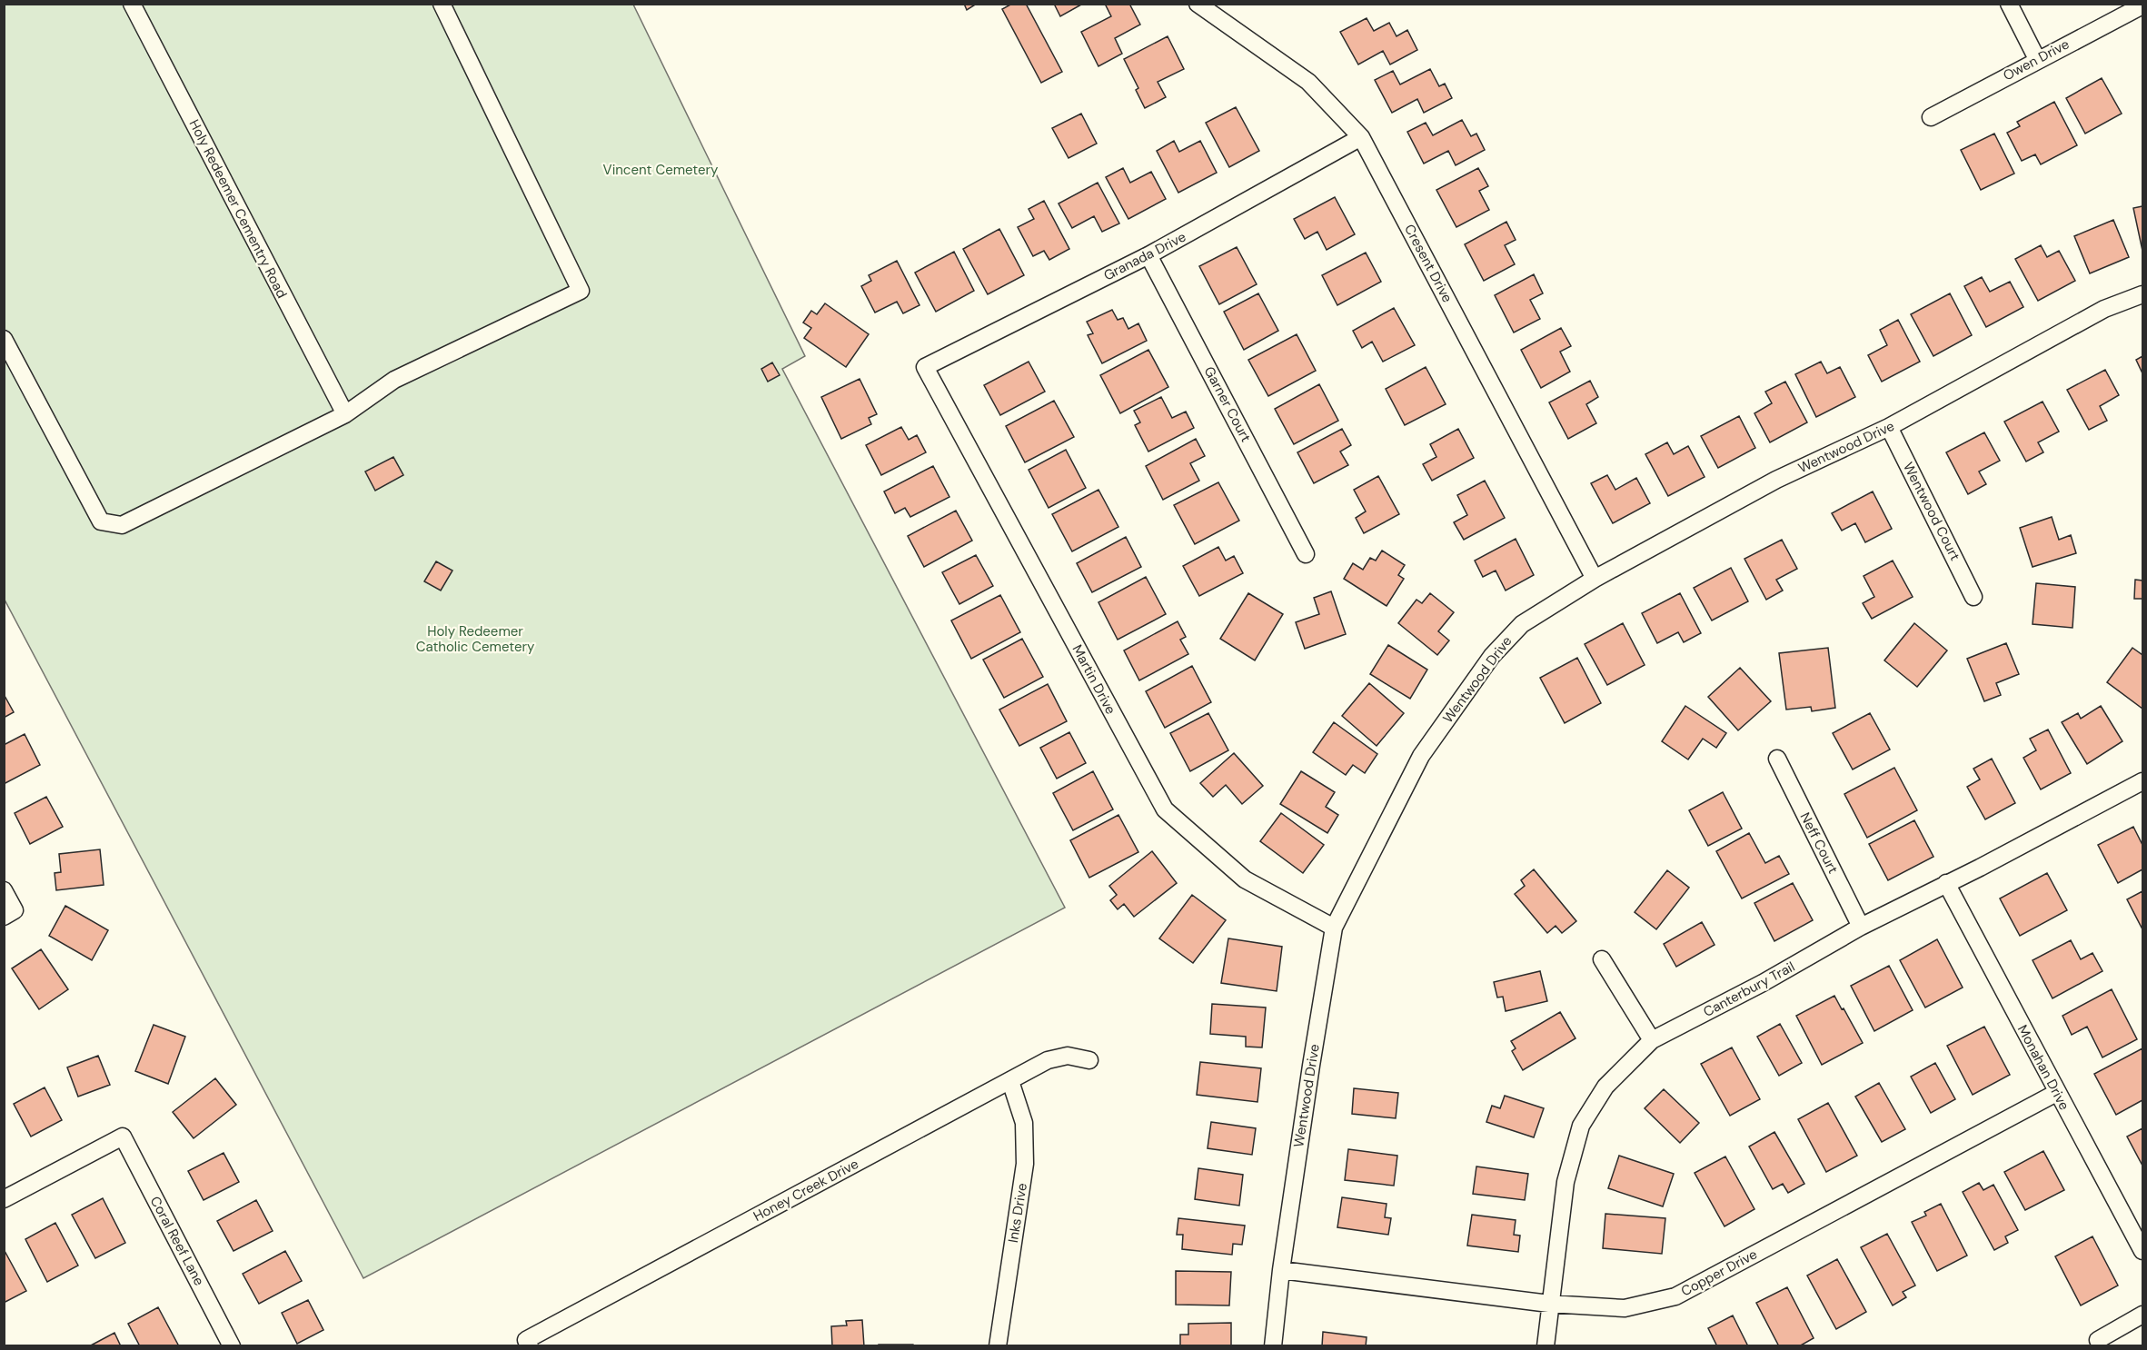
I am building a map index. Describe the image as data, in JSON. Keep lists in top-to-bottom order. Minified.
{"streets":{"street":["Owen Drive","Holy Redeemer Cementry Road","Granada Drive","Cresent Drive","Garner Court","Wentwood Drive","Wentwood Court","Martin Drive","Neff Court","Canterbury Trail","Monahan Drive","Honey Creek Drive","Inks Drive","Coral Reef Lane","Copper Drive"]},"crossings":[["Granada Drive","Cresent Drive"],["Granada Drive","Garner Court"],["Granada Drive","Martin Drive"],["Cresent Drive","Wentwood Drive"],["Wentwood Drive","Wentwood Court"],["Wentwood Drive","Martin Drive"],["Wentwood Drive","Copper Drive"],["Neff Court","Canterbury Trail"],["Canterbury Trail","Monahan Drive"],["Canterbury Trail","Copper Drive"],["Monahan Drive","Copper Drive"],["Honey Creek Drive","Inks Drive"]],"parks":["Vincent Cemetery","Holy Redeemer Catholic Cemetery"]}
